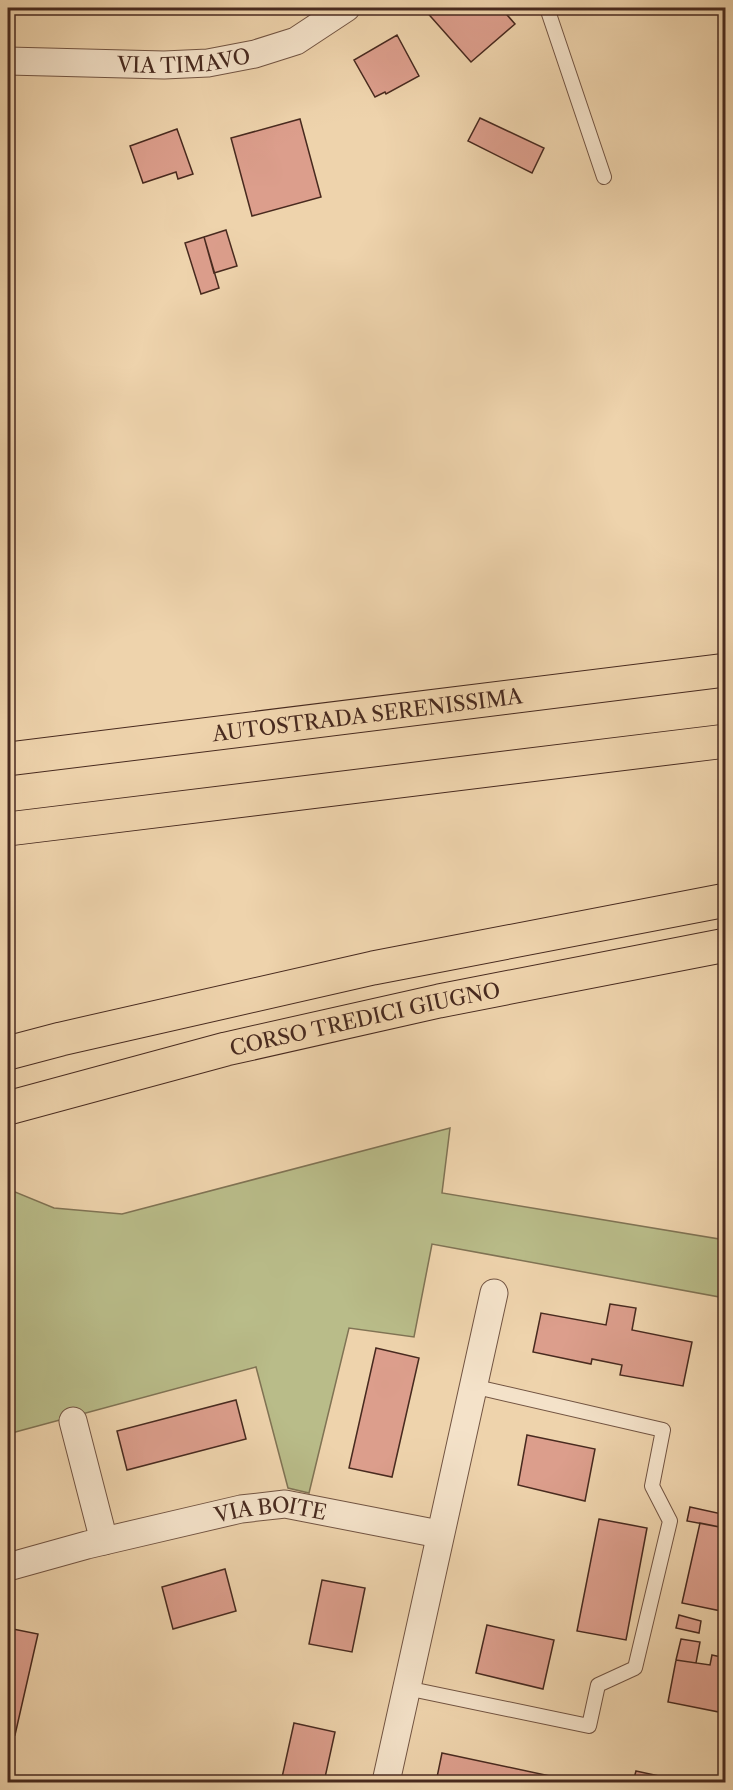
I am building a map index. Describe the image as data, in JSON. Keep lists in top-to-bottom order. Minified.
{"streets":{"highway":["AUTOSTRADA SERENISSIMA","CORSO TREDICI GIUGNO"],"street":["VIA TIMAVO","VIA BOITE"]}}
